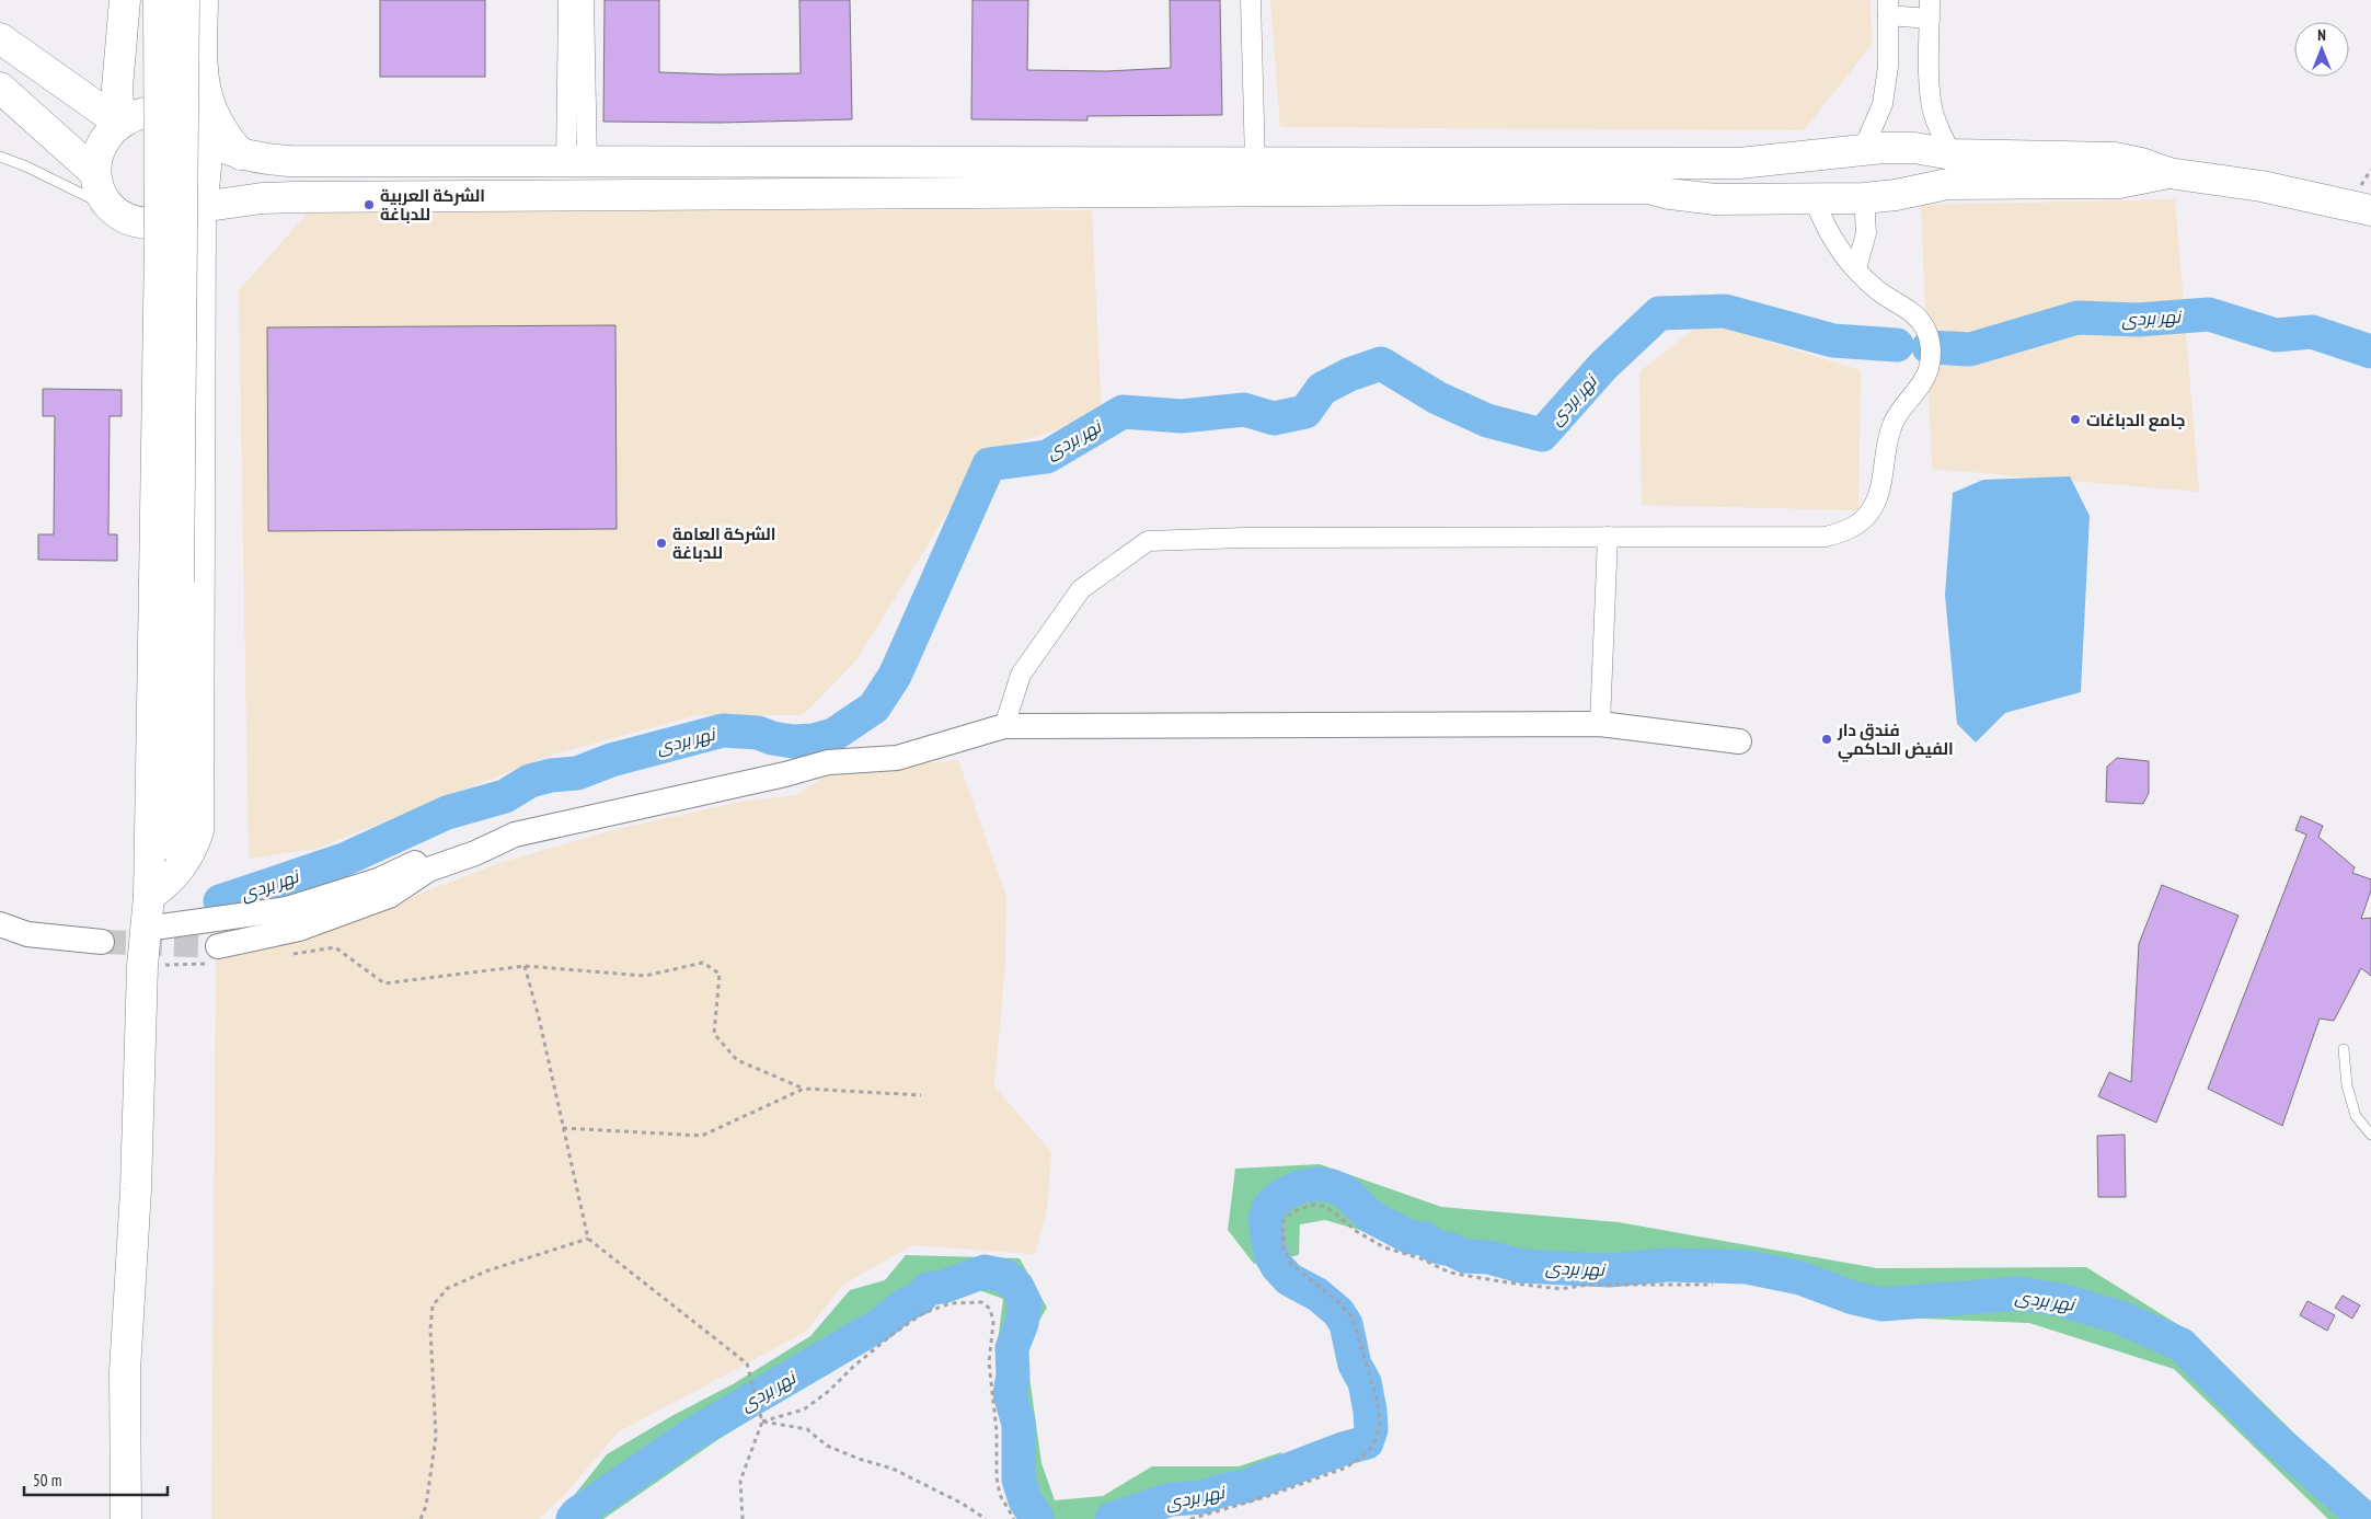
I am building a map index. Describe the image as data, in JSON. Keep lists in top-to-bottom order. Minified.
{"water":["نهر بردى"],"places":["الشركة العربية للدباغة","جامع الدباغات","الشركة العامة للدباغة","فندق دار الفيض الحاكمي"],"scale_bar":"50 m","north":"top"}
